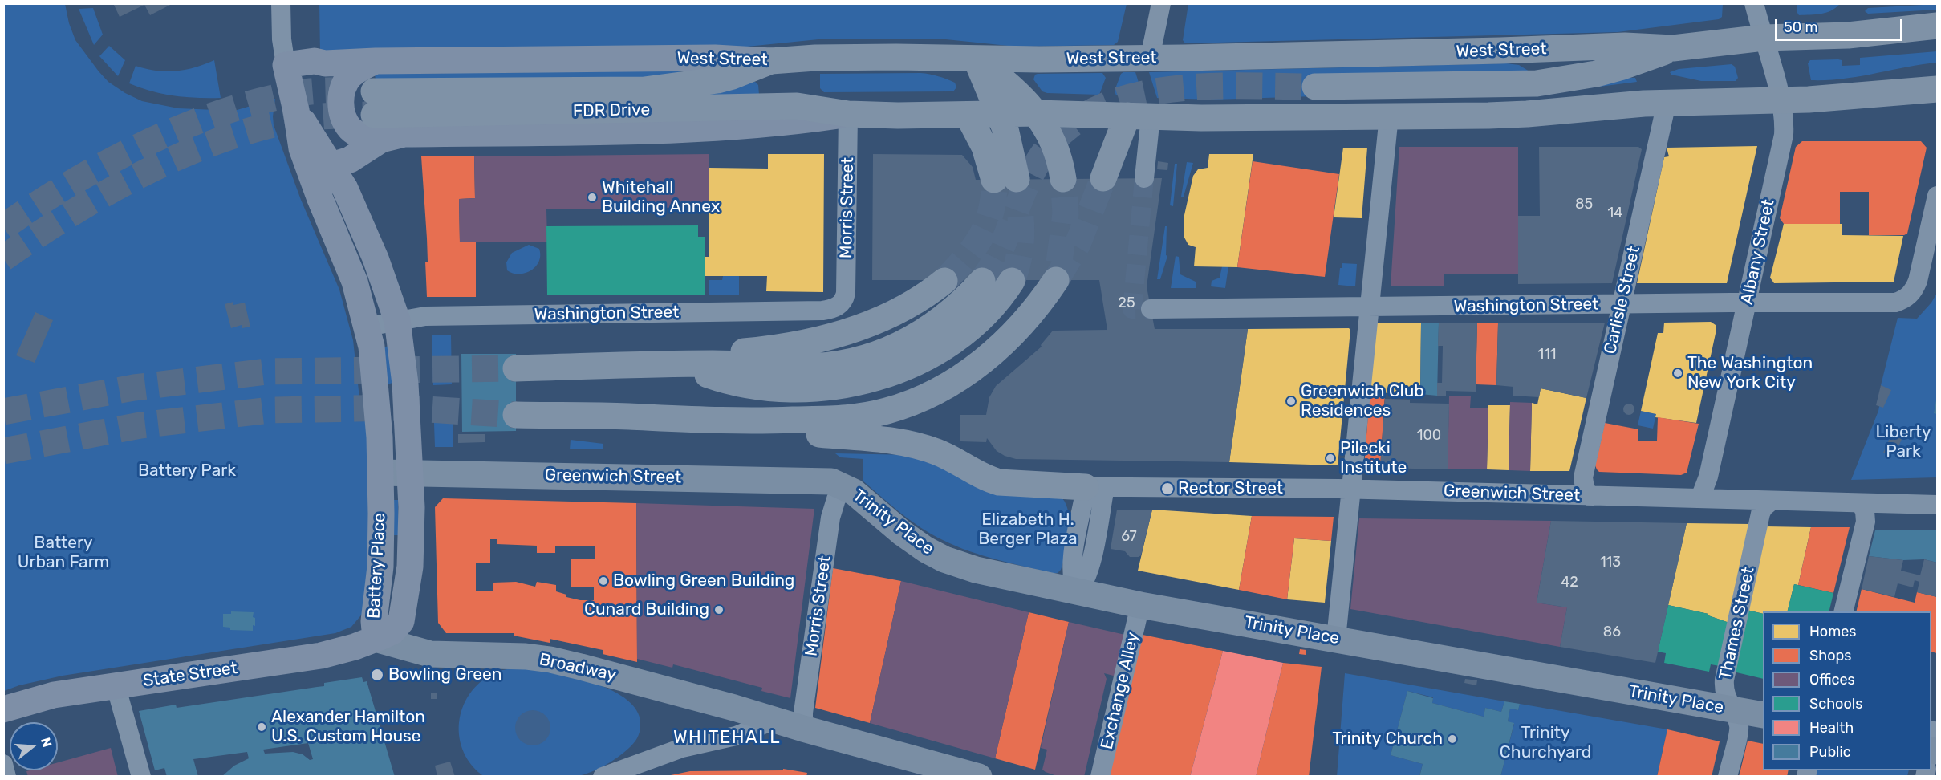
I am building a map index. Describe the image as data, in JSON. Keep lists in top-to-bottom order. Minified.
{"streets":{"highway":["West Street","FDR Drive"],"main road":["Greenwich Street","Trinity Place","Battery Place","Broadway","State Street"],"street":["Morris Street","Albany Street","Carlisle Street","Washington Street","Thames Street","Exchange Alley"]},"crossings":[["West Street","FDR Drive"],["West Street","Albany Street"],["West Street","Battery Place"],["FDR Drive","Morris Street"],["Morris Street","Washington Street"],["Morris Street","Greenwich Street"],["Morris Street","Trinity Place"],["Morris Street","Broadway"],["Albany Street","Washington Street"],["Albany Street","Greenwich Street"],["Carlisle Street","Washington Street"],["Carlisle Street","Greenwich Street"],["Washington Street","Battery Place"],["Greenwich Street","Trinity Place"],["Greenwich Street","Battery Place"],["Greenwich Street","Thames Street"],["Trinity Place","Thames Street"],["Trinity Place","Exchange Alley"],["Battery Place","Broadway"],["Battery Place","State Street"],["Broadway","State Street"]],"districts":["WHITEHALL"],"parks":["Liberty Park","Battery Park","Elizabeth H. Berger Plaza","Battery Urban Farm","Trinity Churchyard"],"places":["Whitehall Building Annex","The Washington New York City","Greenwich Club Residences","Pilecki Institute","Rector Street","Bowling Green Building","Cunard Building","Bowling Green","Alexander Hamilton U.S. Custom House","Trinity Church"],"house_numbers":["85","14","25","111","100","67","113","42","86"],"legend":["Homes","Shops","Offices","Schools","Health","Public"],"scale_bar":"50 m","north":"right"}
